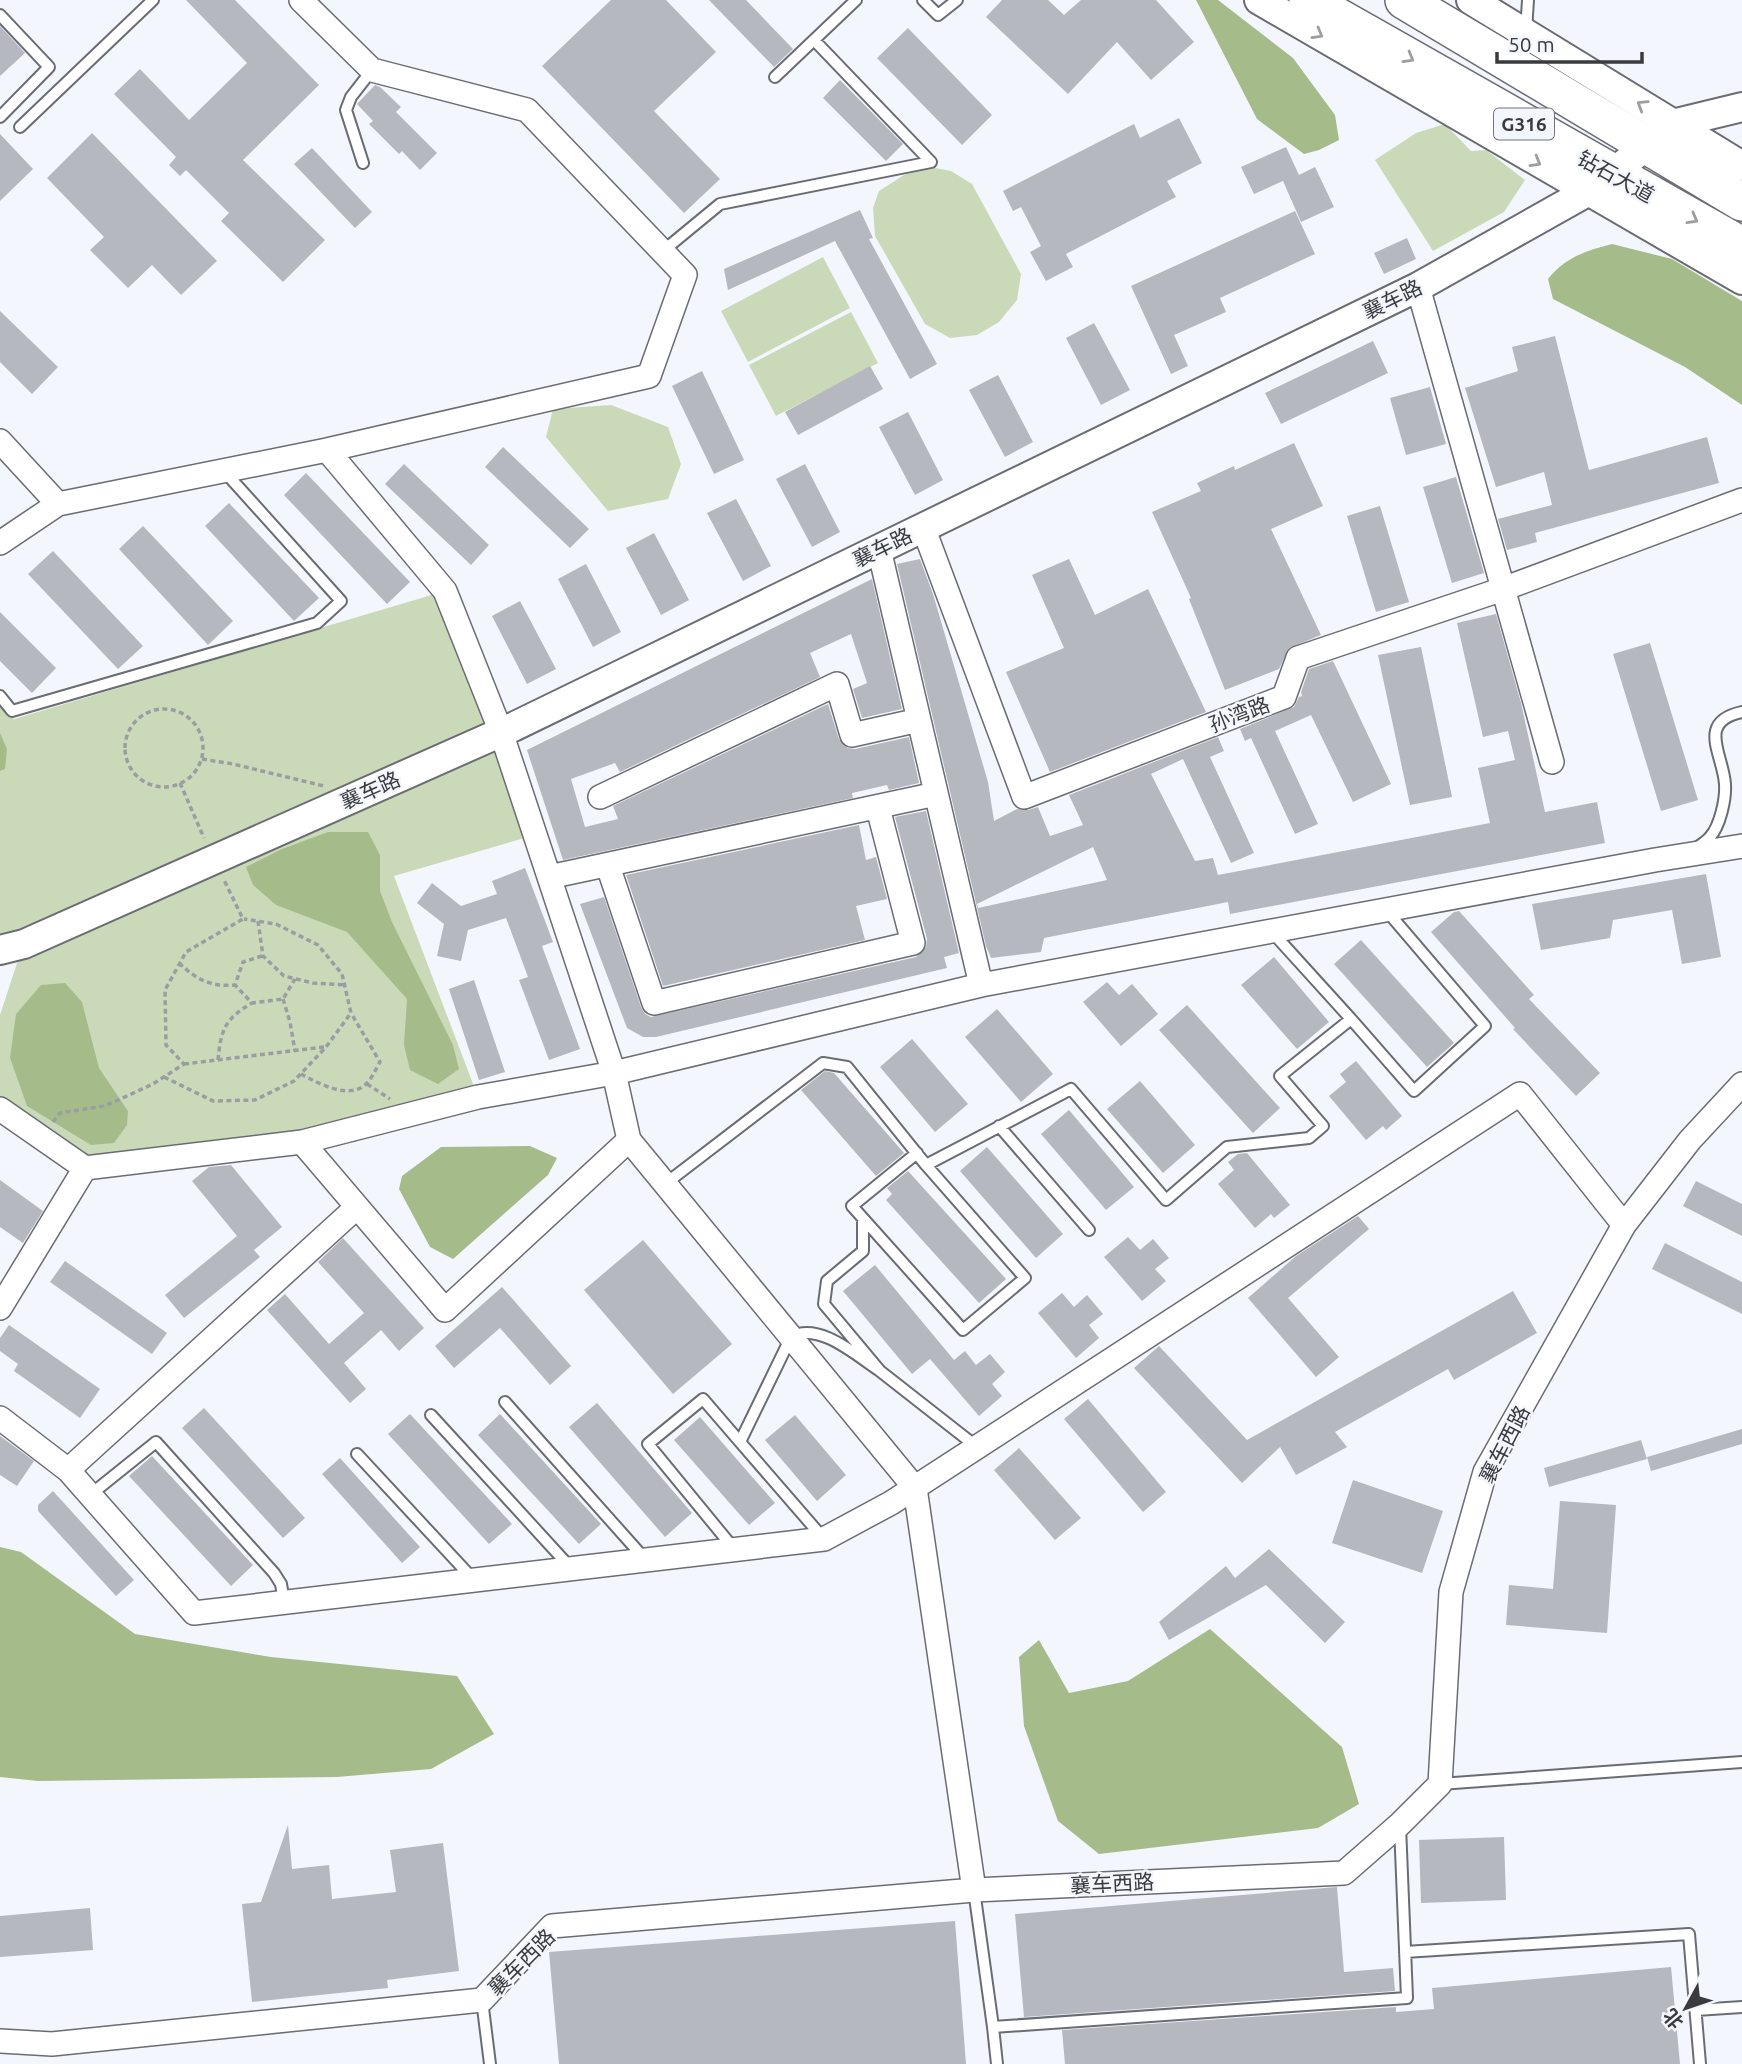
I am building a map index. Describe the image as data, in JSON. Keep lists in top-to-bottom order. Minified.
{"streets":{"highway":["G316","钻石大道"],"street":["襄车路","孙湾路","襄车西路"]},"crossings":[["钻石大道","襄车路"],["襄车路","孙湾路"]],"scale_bar":"50 m","north":"bottom left"}
